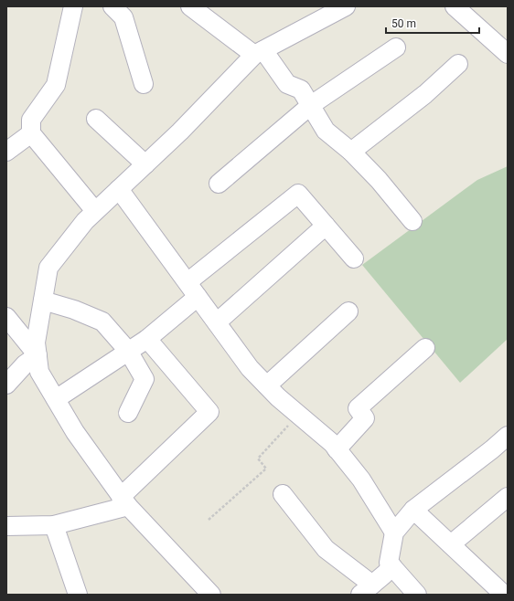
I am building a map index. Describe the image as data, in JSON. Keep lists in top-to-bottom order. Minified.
{"scale_bar":"50 m"}
